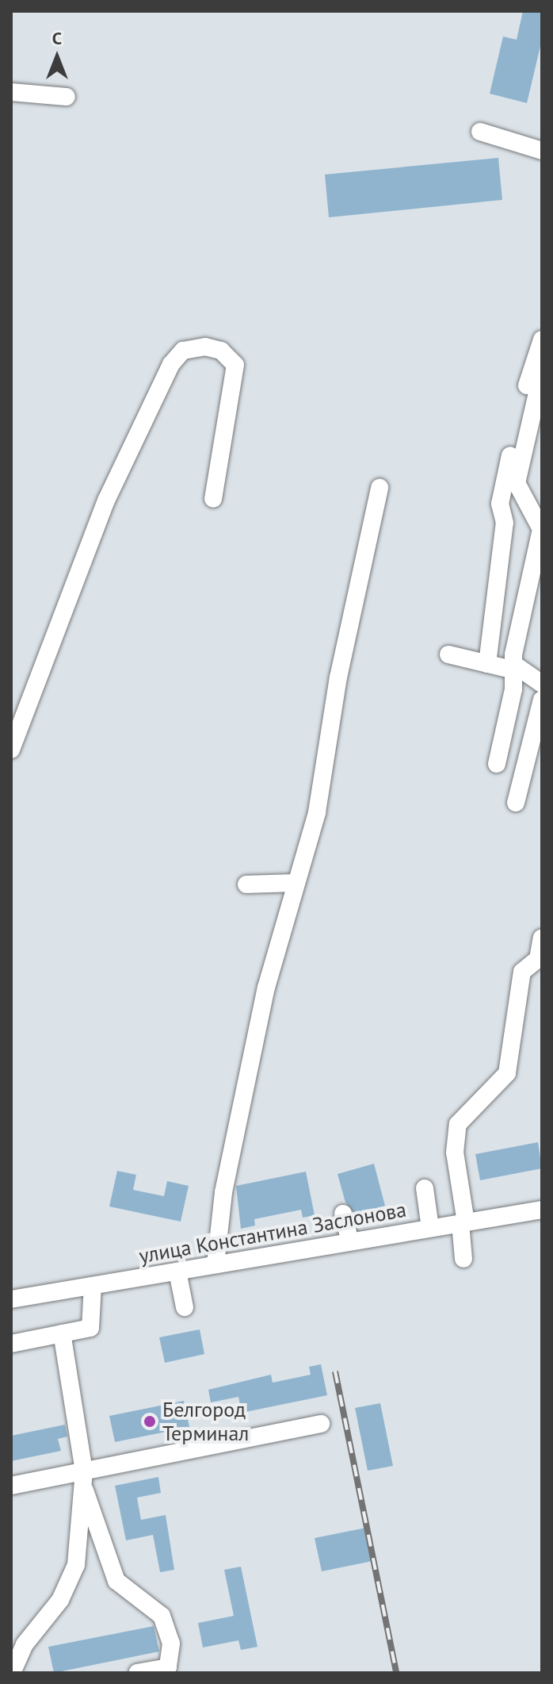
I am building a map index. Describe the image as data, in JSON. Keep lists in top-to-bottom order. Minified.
{"streets":{"street":["улица Константина Заслонова"]},"places":["Белгород Терминал"],"north":"top"}
